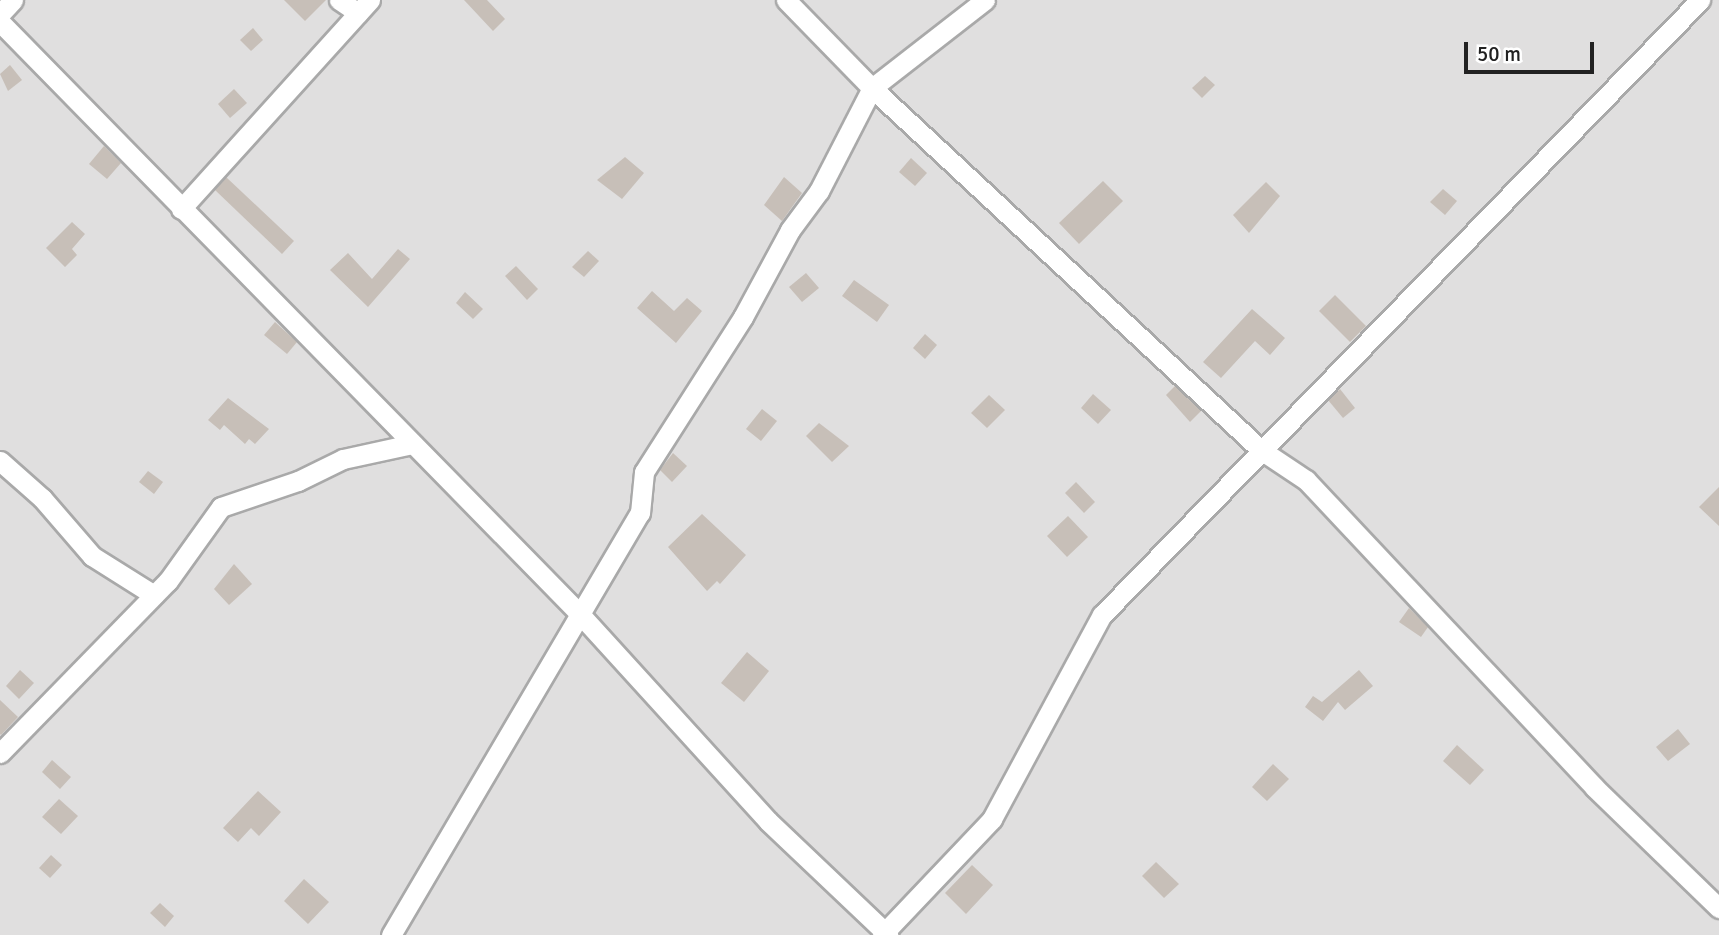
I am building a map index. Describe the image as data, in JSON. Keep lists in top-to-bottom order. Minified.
{"scale_bar":"50 m"}
